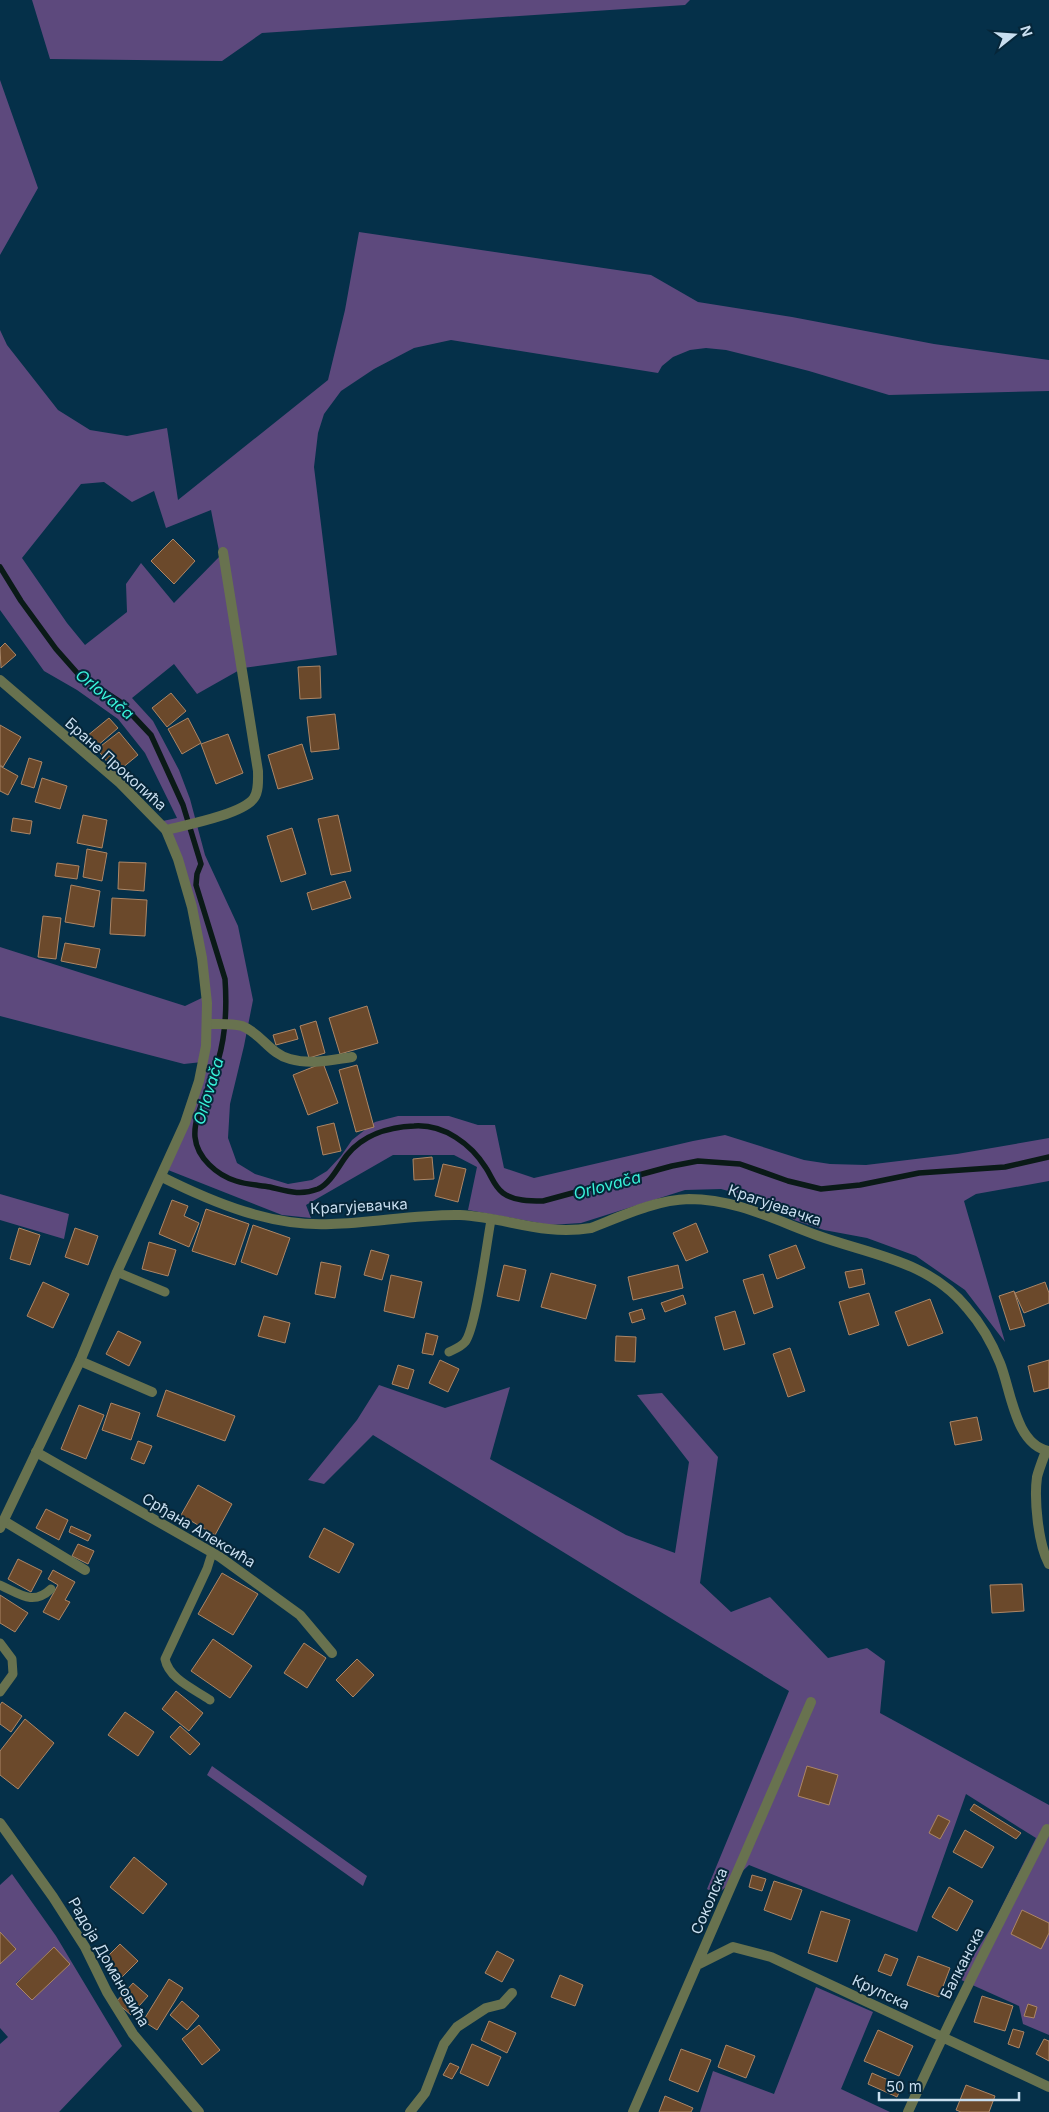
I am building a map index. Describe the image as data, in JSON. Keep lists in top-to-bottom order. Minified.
{"streets":{"street":["Бране Прокопића","Крагујевачка","Срђана Алексића","Соколска","Радоја Домановића","Балканска","Крупска"]},"crossings":[["Бране Прокопића","Крагујевачка"],["Соколска","Крупска"],["Балканска","Крупска"]],"water":["Orlovača"],"scale_bar":"50 m","north":"right"}
